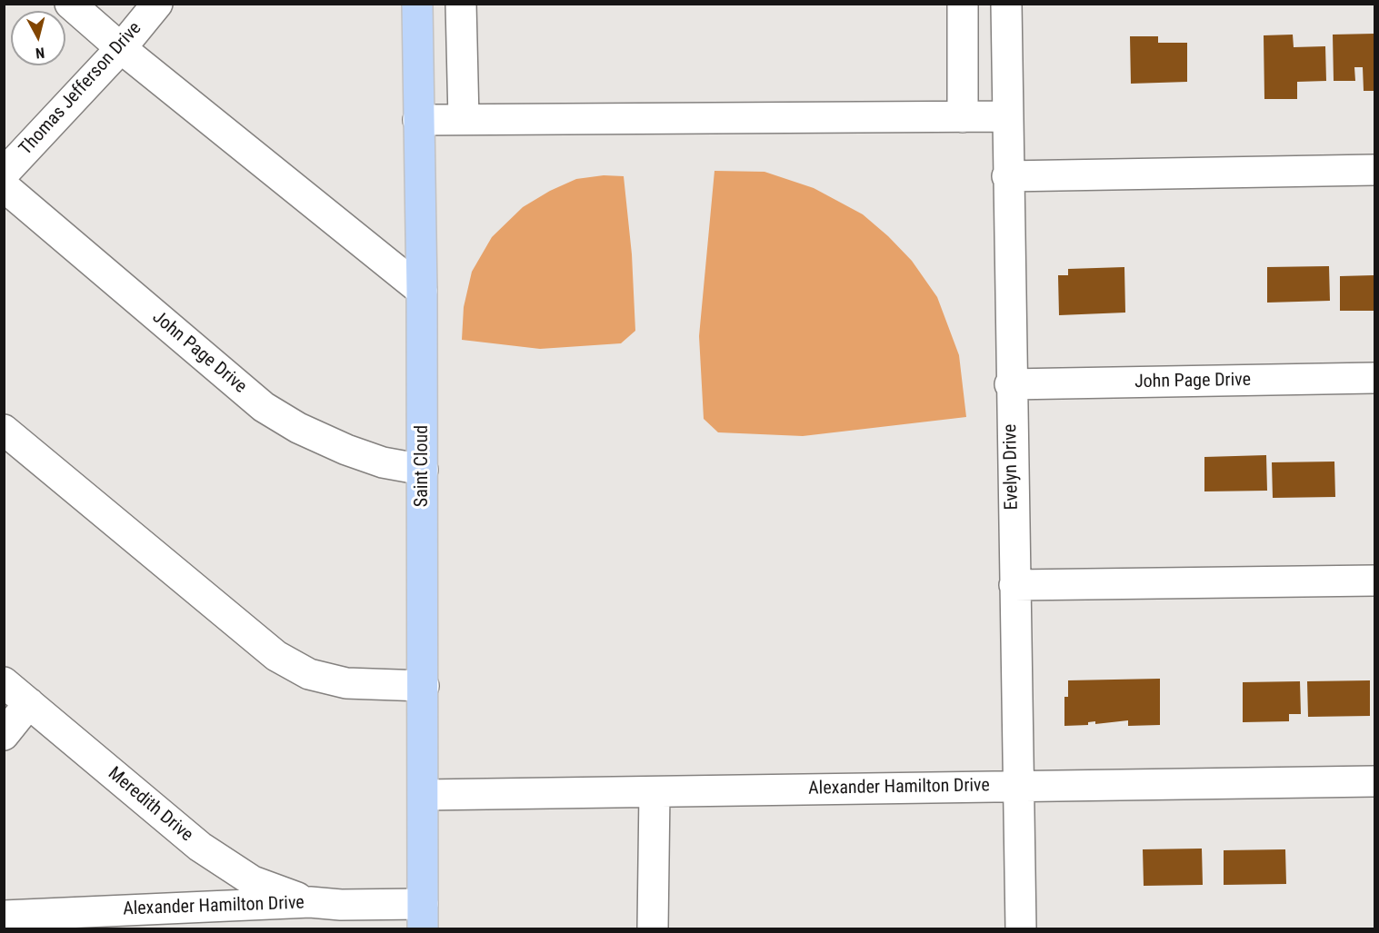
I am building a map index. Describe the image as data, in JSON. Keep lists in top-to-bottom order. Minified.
{"streets":{"main road":["Saint Cloud"],"street":["Thomas Jefferson Drive","John Page Drive","Evelyn Drive","Alexander Hamilton Drive","Meredith Drive"]},"crossings":[["John Page Drive","Saint Cloud"],["John Page Drive","Evelyn Drive"],["Saint Cloud","Alexander Hamilton Drive"],["Evelyn Drive","Alexander Hamilton Drive"],["Alexander Hamilton Drive","Meredith Drive"]],"north":"bottom"}
